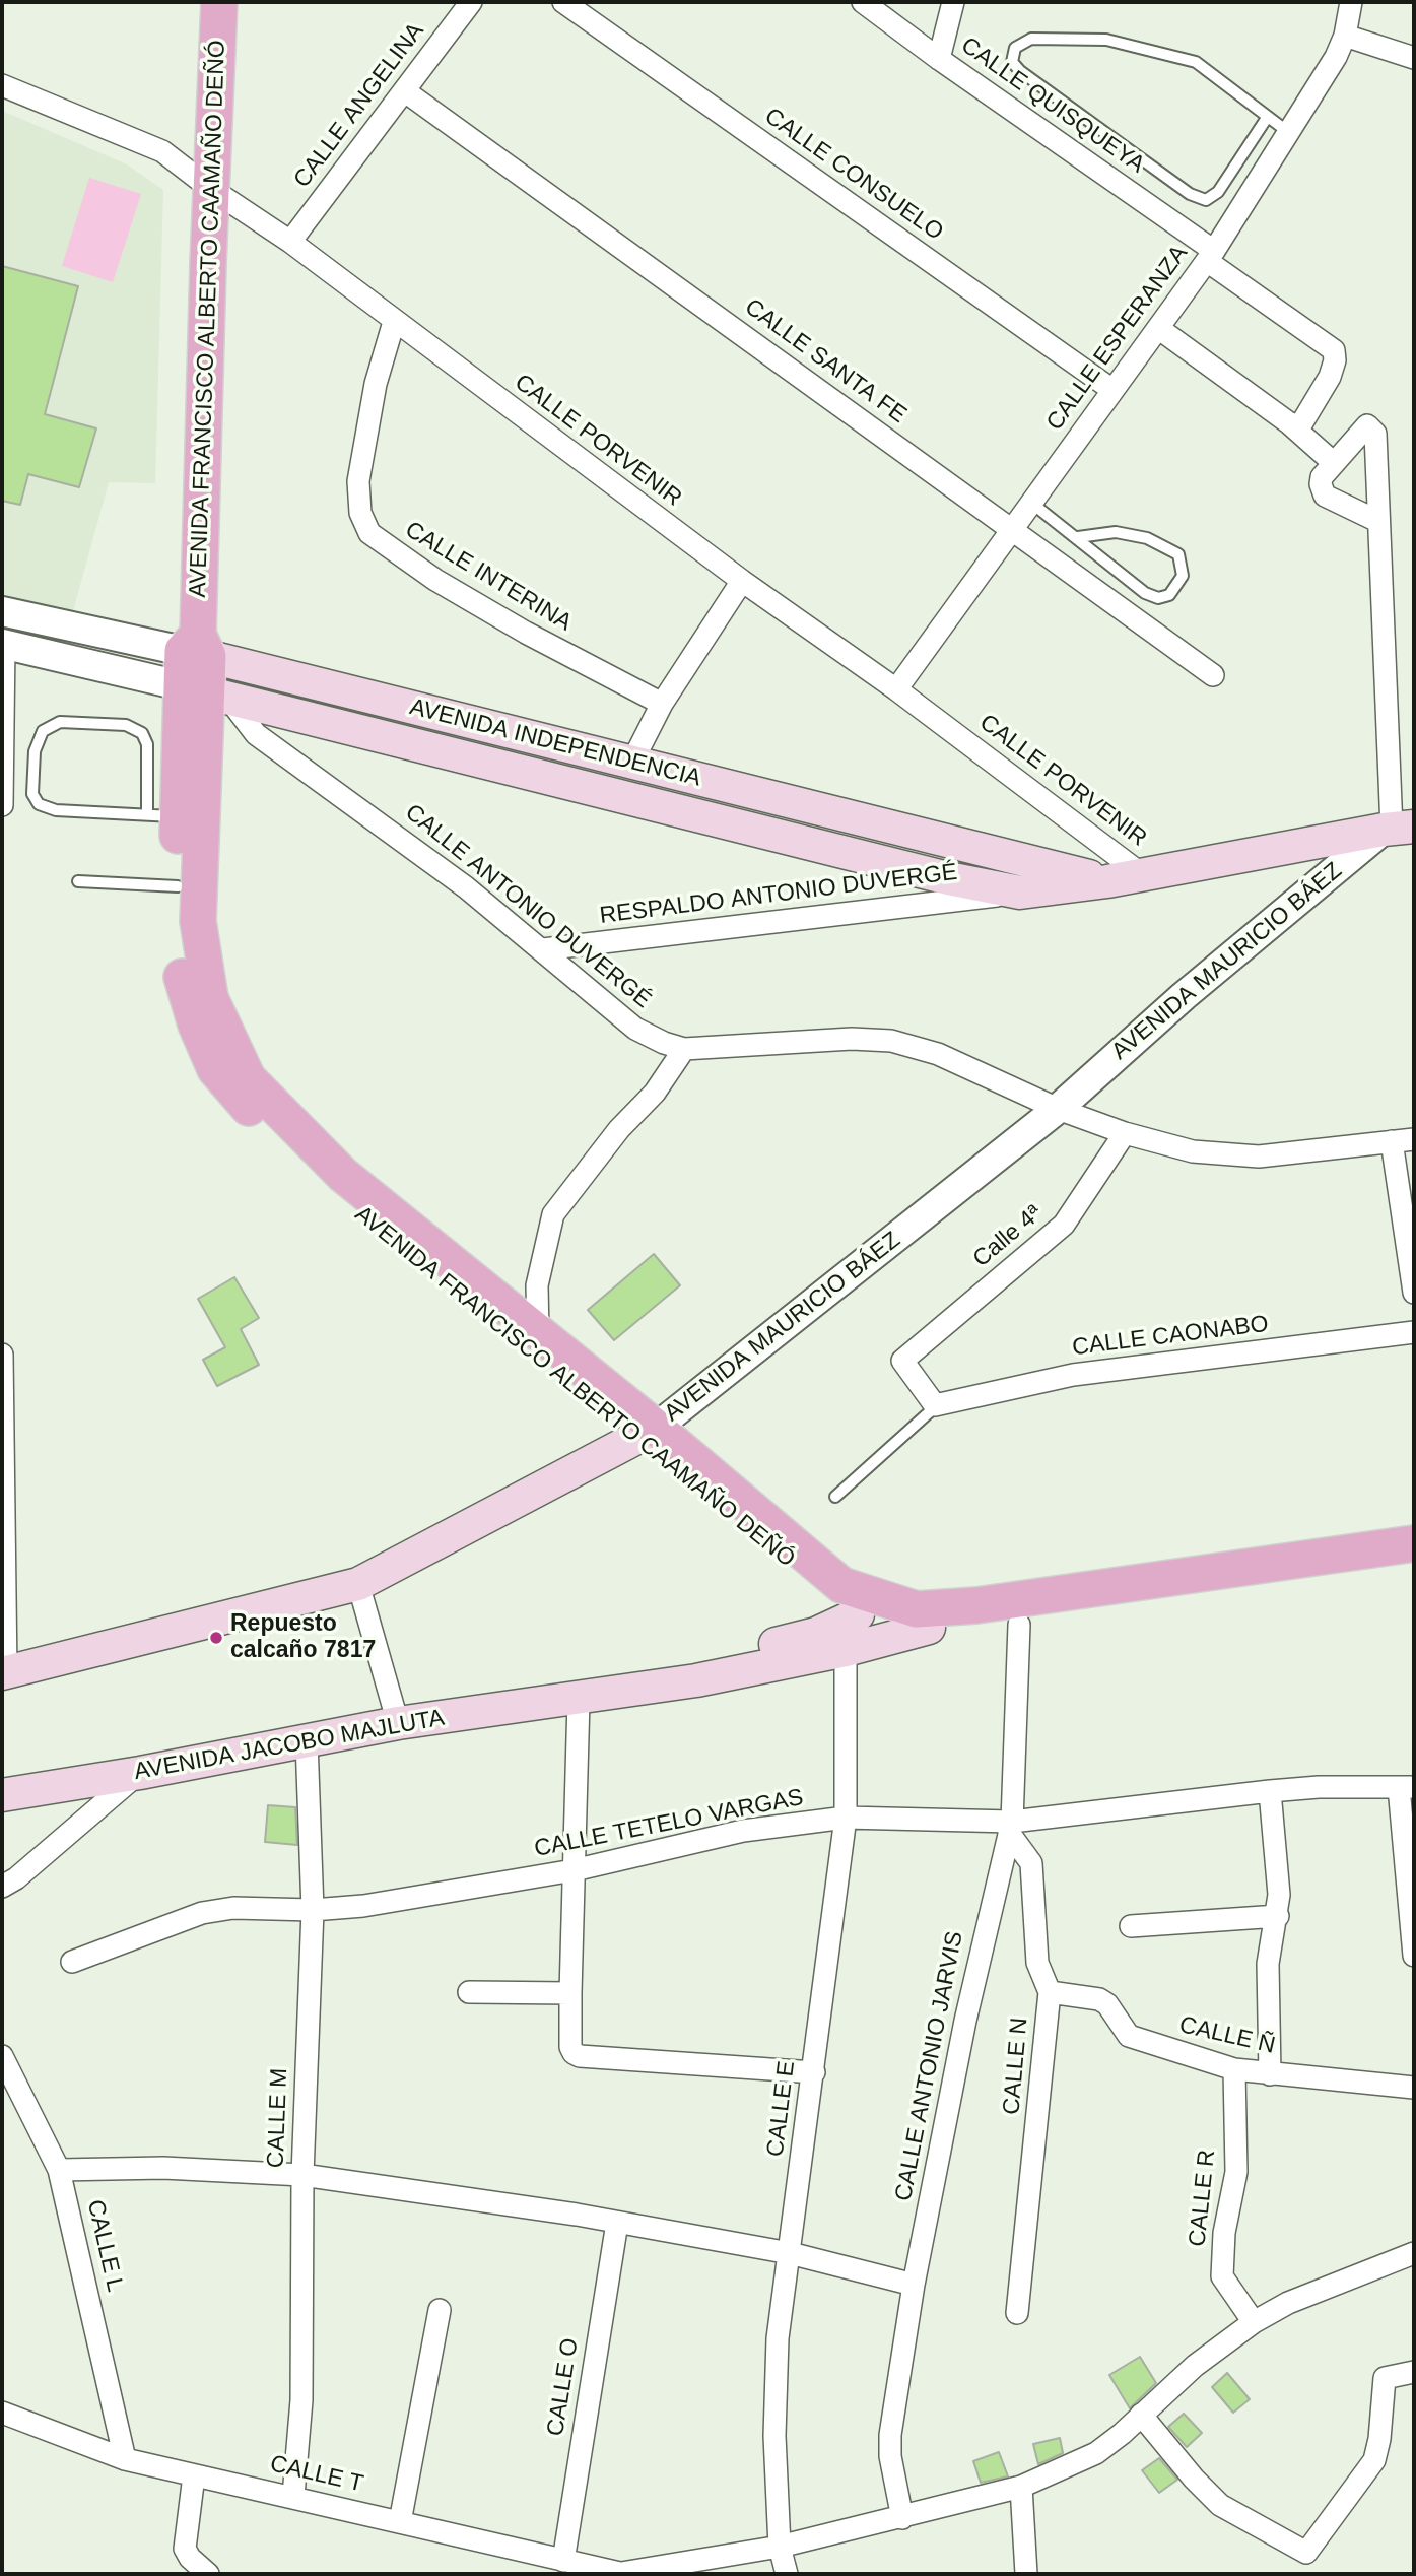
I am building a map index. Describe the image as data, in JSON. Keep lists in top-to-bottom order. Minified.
{"streets":{"main road":["AVENIDA FRANCISCO ALBERTO CAAMAÑO DEÑÓ","AVENIDA INDEPENDENCIA","AVENIDA MAURICIO BÁEZ","AVENIDA JACOBO MAJLUTA"],"street":["CALLE ANGELINA","CALLE QUISQUEYA","CALLE CONSUELO","CALLE ESPERANZA","CALLE SANTA FE","CALLE PORVENIR","CALLE INTERINA","RESPALDO ANTONIO DUVERGÉ","CALLE ANTONIO DUVERGÉ","Calle 4ª","CALLE CAONABO","CALLE TETELO VARGAS","CALLE Ñ","CALLE ANTONIO JARVIS","CALLE N","CALLE E","CALLE M","CALLE R","CALLE L","CALLE O","CALLE T"]},"crossings":[["CALLE ANGELINA","CALLE SANTA FE"],["CALLE ANGELINA","CALLE PORVENIR"],["CALLE QUISQUEYA","CALLE ESPERANZA"],["CALLE CONSUELO","CALLE ESPERANZA"],["AVENIDA FRANCISCO ALBERTO CAAMAÑO DEÑÓ","CALLE PORVENIR"],["AVENIDA FRANCISCO ALBERTO CAAMAÑO DEÑÓ","AVENIDA INDEPENDENCIA"],["AVENIDA FRANCISCO ALBERTO CAAMAÑO DEÑÓ","CALLE ANTONIO DUVERGÉ"],["AVENIDA FRANCISCO ALBERTO CAAMAÑO DEÑÓ","AVENIDA MAURICIO BÁEZ"],["AVENIDA FRANCISCO ALBERTO CAAMAÑO DEÑÓ","AVENIDA JACOBO MAJLUTA"],["AVENIDA FRANCISCO ALBERTO CAAMAÑO DEÑÓ","CALLE ANTONIO JARVIS"],["CALLE ESPERANZA","CALLE SANTA FE"],["CALLE ESPERANZA","CALLE PORVENIR"],["CALLE PORVENIR","CALLE INTERINA"],["CALLE PORVENIR","AVENIDA INDEPENDENCIA"],["AVENIDA INDEPENDENCIA","RESPALDO ANTONIO DUVERGÉ"],["AVENIDA INDEPENDENCIA","CALLE ANTONIO DUVERGÉ"],["AVENIDA INDEPENDENCIA","AVENIDA MAURICIO BÁEZ"],["RESPALDO ANTONIO DUVERGÉ","CALLE ANTONIO DUVERGÉ"],["CALLE ANTONIO DUVERGÉ","AVENIDA MAURICIO BÁEZ"],["CALLE ANTONIO DUVERGÉ","Calle 4ª"],["Calle 4ª","CALLE CAONABO"],["AVENIDA JACOBO MAJLUTA","CALLE E"],["AVENIDA JACOBO MAJLUTA","CALLE M"],["CALLE TETELO VARGAS","CALLE ANTONIO JARVIS"],["CALLE TETELO VARGAS","CALLE N"],["CALLE TETELO VARGAS","CALLE E"],["CALLE TETELO VARGAS","CALLE M"],["CALLE Ñ","CALLE N"],["CALLE Ñ","CALLE R"],["CALLE ANTONIO JARVIS","CALLE N"],["CALLE M","CALLE T"],["CALLE L","CALLE T"],["CALLE O","CALLE T"]],"places":["Repuesto calcaño 7817"]}
